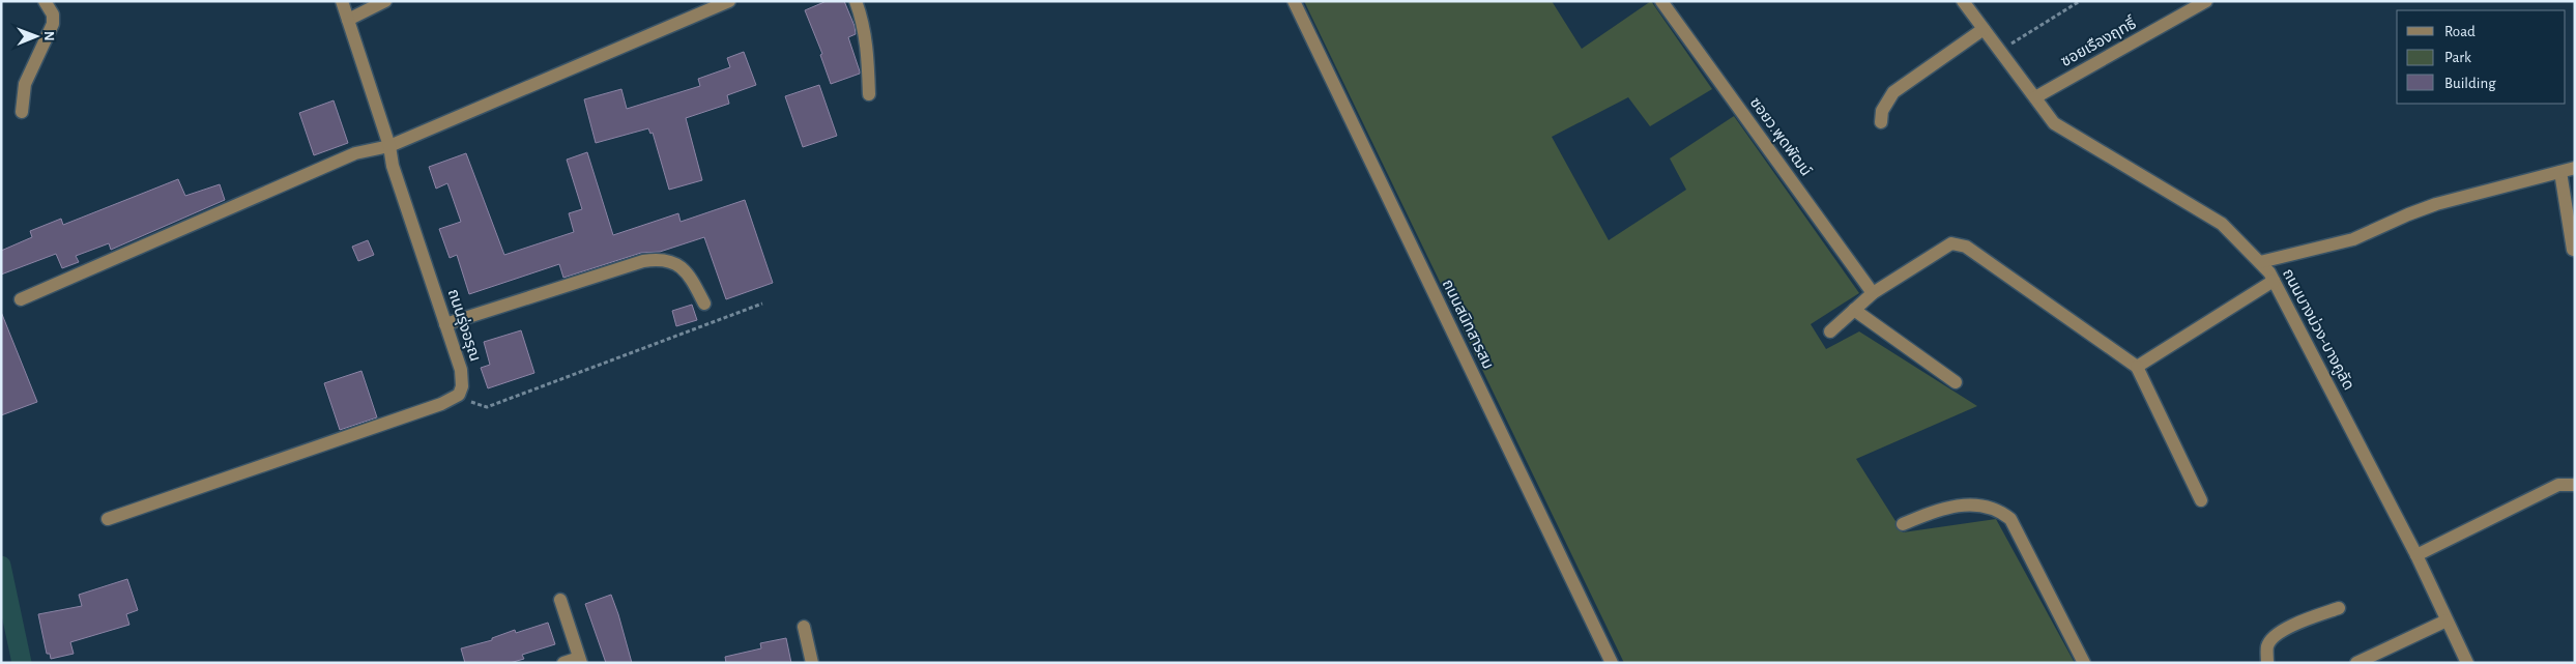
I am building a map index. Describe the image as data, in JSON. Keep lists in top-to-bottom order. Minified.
{"streets":{"street":["ซอยเรืองฤทธิ์","ซอยว.พุดพัฒน์","ถนนสนิทสารสม","ถนนรุ่งอรุณ","ถนนบางม่วง-บางคูลัด"]},"crossings":[["ซอยเรืองฤทธิ์","ถนนบางม่วง-บางคูลัด"]],"legend":["Road","Park","Building"],"north":"right"}
